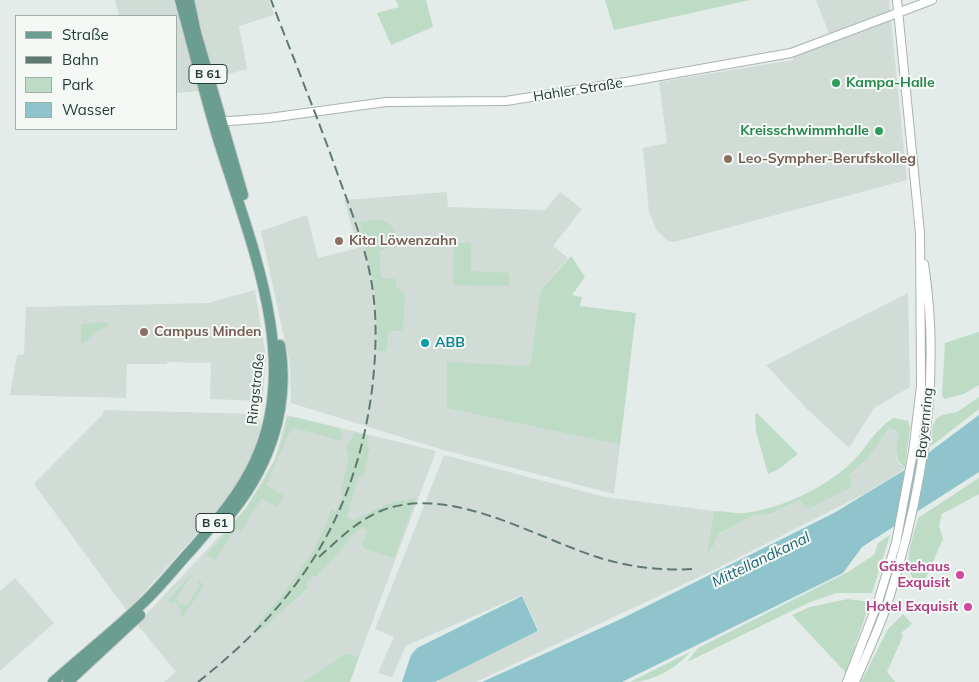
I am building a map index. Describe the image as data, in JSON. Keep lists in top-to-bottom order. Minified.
{"streets":{"main road":["B 61","Ringstraße"],"street":["Hahler Straße","Bayernring"]},"crossings":[["Hahler Straße","Ringstraße"],["Hahler Straße","Bayernring"]],"water":["Mittellandkanal"],"places":["Kampa-Halle","Kreisschwimmhalle","Leo-Sympher-Berufskolleg","Kita Löwenzahn","Campus Minden","ABB","Gästehaus Exquisit","Hotel Exquisit"],"legend":["Straße","Bahn","Park","Wasser"]}
